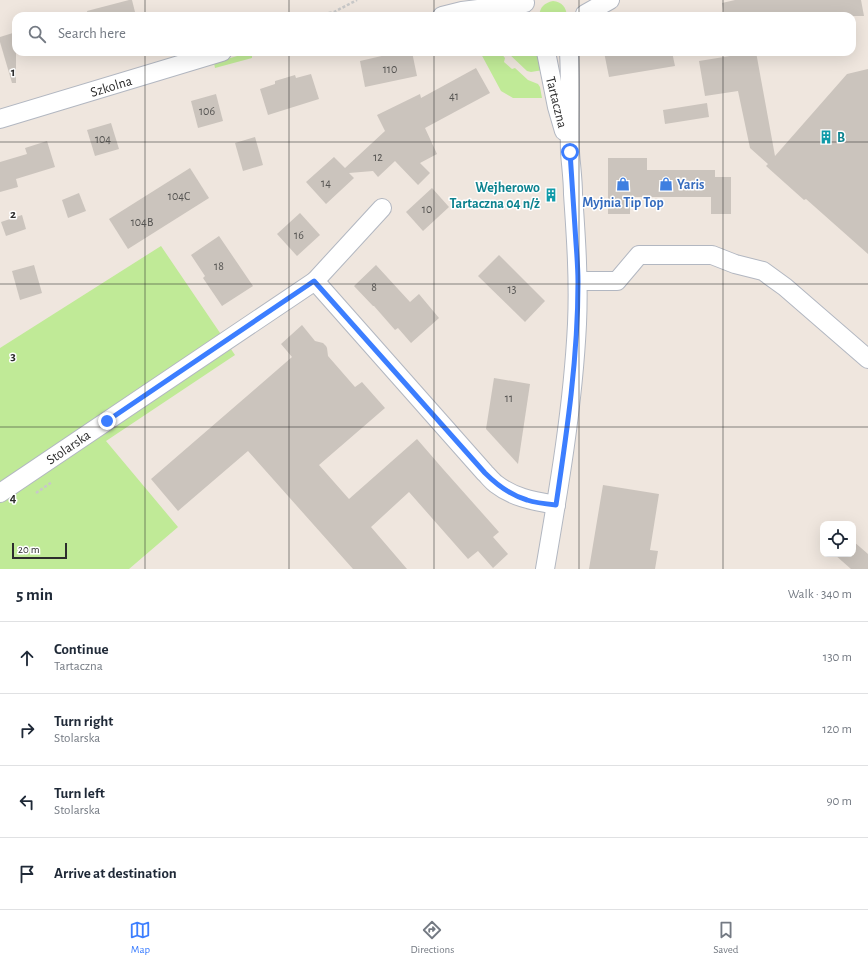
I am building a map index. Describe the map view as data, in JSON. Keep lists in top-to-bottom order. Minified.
{"streets":{"street":["Szkolna","Tartaczna","Stolarska"]},"places":{"building":["B","Wejherowo Tartaczna 04 n/ż"],"shop":["Myjnia Tip Top","Yaris"]},"house_numbers":["110","41","106","104","12","14","104C","10","104B","16","18","8","13","11"],"scale_bar":"20 m","page":{"search":"Search here","scale":"20 m","heading":["5 min","Walk · 340 m"],"list":[["Continue","Tartaczna","130 m"],["Turn right","Stolarska","120 m"],["Turn left","Stolarska","90 m"],"Arrive at destination"],"nav":["Map","Directions","Saved"]},"grid":{"rows":["1","2","3","4"]}}
